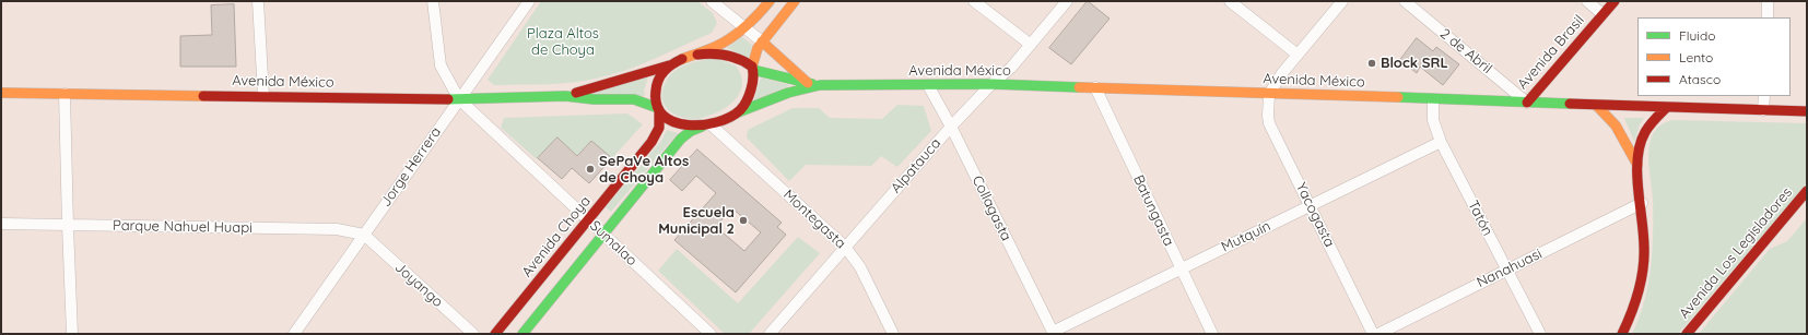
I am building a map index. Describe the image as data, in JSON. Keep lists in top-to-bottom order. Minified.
{"streets":{"main road":["Avenida Brasil","Avenida México","Avenida Choya","Avenida Los Legisladores"],"street":["2 de Abril","Alpatauca","Jorge Herrera","Collagasta","Batungasta","Yacogasta","Tatón","Montegasta","Parque Nahuel Huapi","Mutquín","Sumalao","Nanahuasi","Joyango"]},"crossings":[["2 de Abril","Avenida Brasil"],["2 de Abril","Avenida México"],["Avenida Brasil","Avenida México"],["Avenida México","Alpatauca"],["Avenida México","Jorge Herrera"],["Avenida México","Collagasta"],["Avenida México","Batungasta"],["Avenida México","Yacogasta"],["Avenida México","Tatón"],["Avenida México","Montegasta"],["Avenida México","Avenida Choya"],["Avenida México","Sumalao"],["Alpatauca","Collagasta"],["Alpatauca","Montegasta"],["Jorge Herrera","Parque Nahuel Huapi"],["Jorge Herrera","Sumalao"],["Jorge Herrera","Joyango"],["Collagasta","Mutquín"],["Batungasta","Mutquín"],["Yacogasta","Mutquín"],["Tatón","Mutquín"],["Tatón","Nanahuasi"],["Montegasta","Avenida Choya"],["Parque Nahuel Huapi","Joyango"],["Avenida Choya","Sumalao"]],"parks":["Plaza Altos de Choya"],"places":["Block SRL","SePaVe Altos de Choya","Escuela Municipal 2"],"legend":["Fluido","Lento","Atasco"]}
